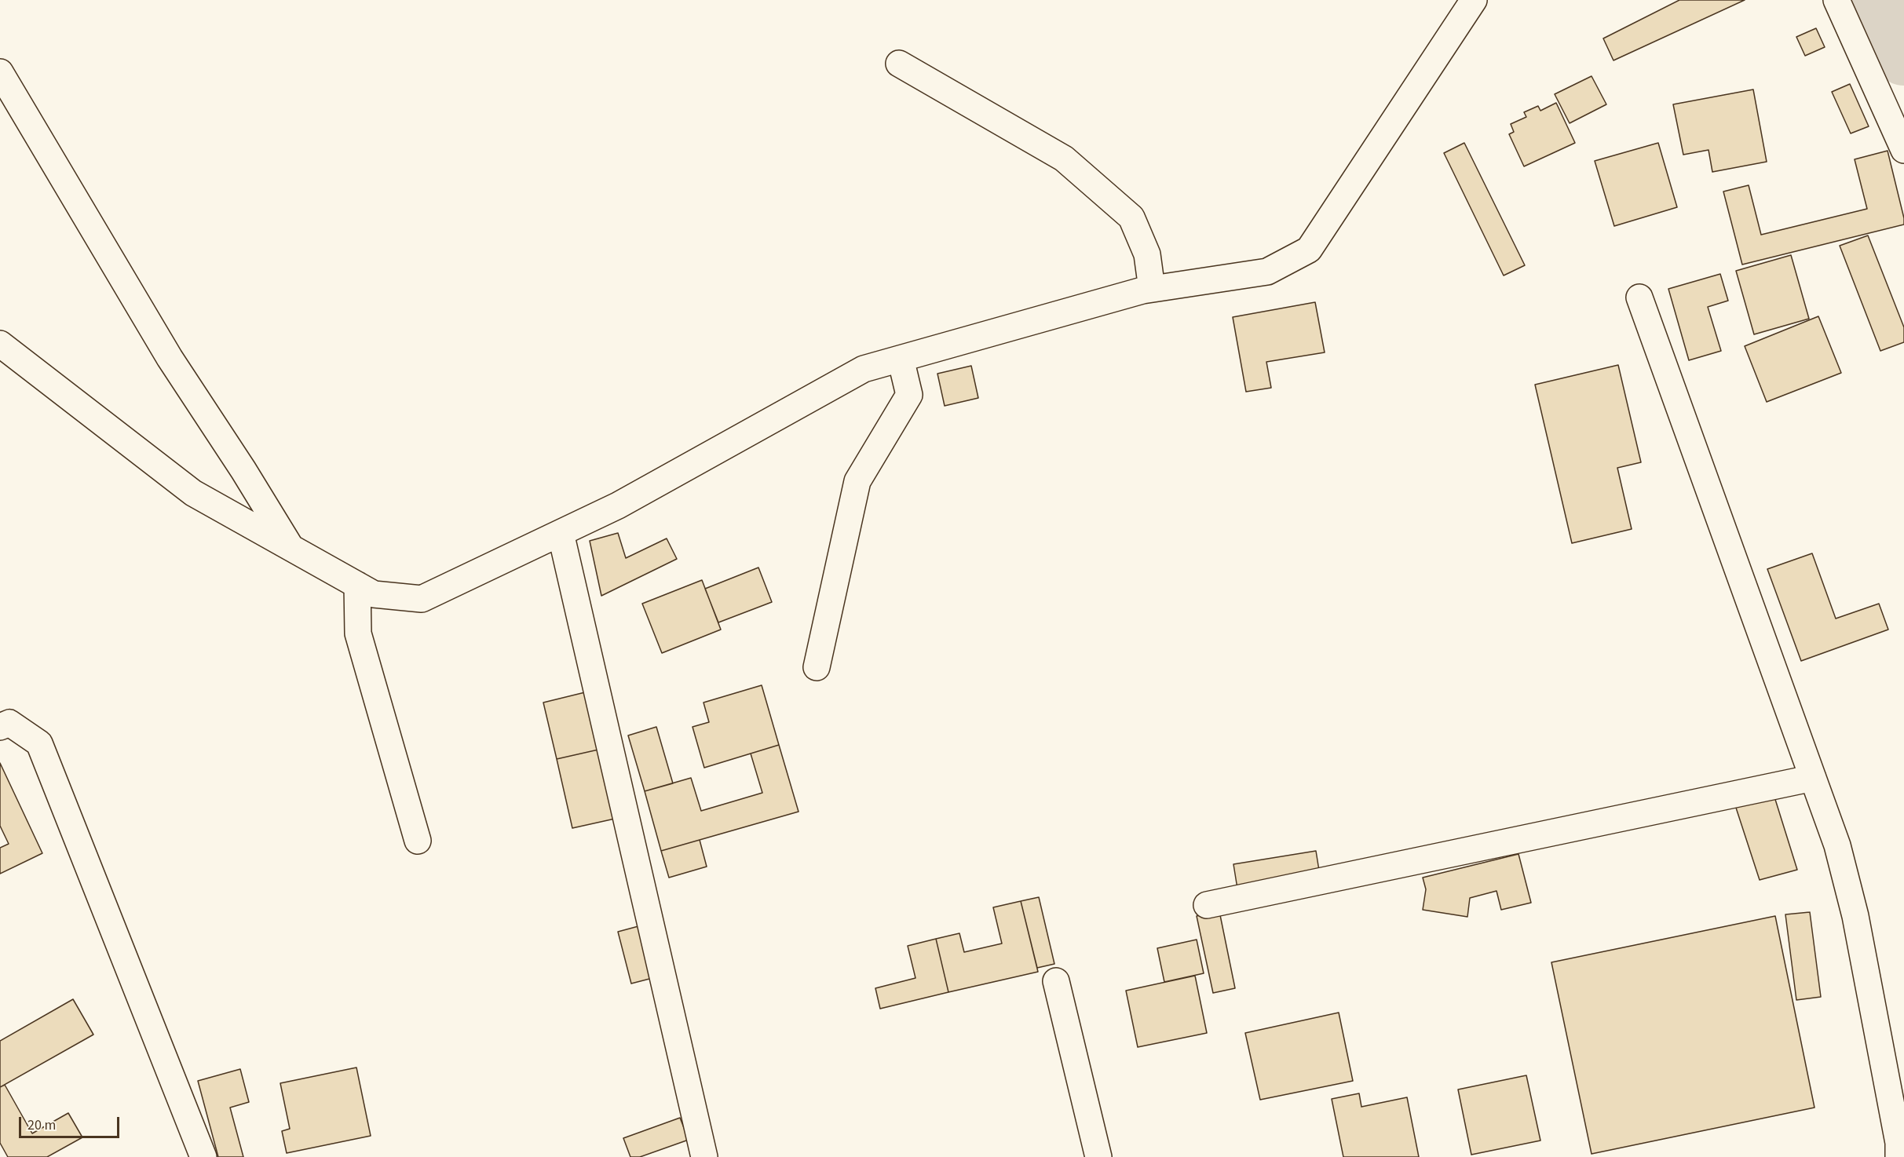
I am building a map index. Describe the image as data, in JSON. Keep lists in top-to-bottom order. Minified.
{"scale_bar":"20 m"}
